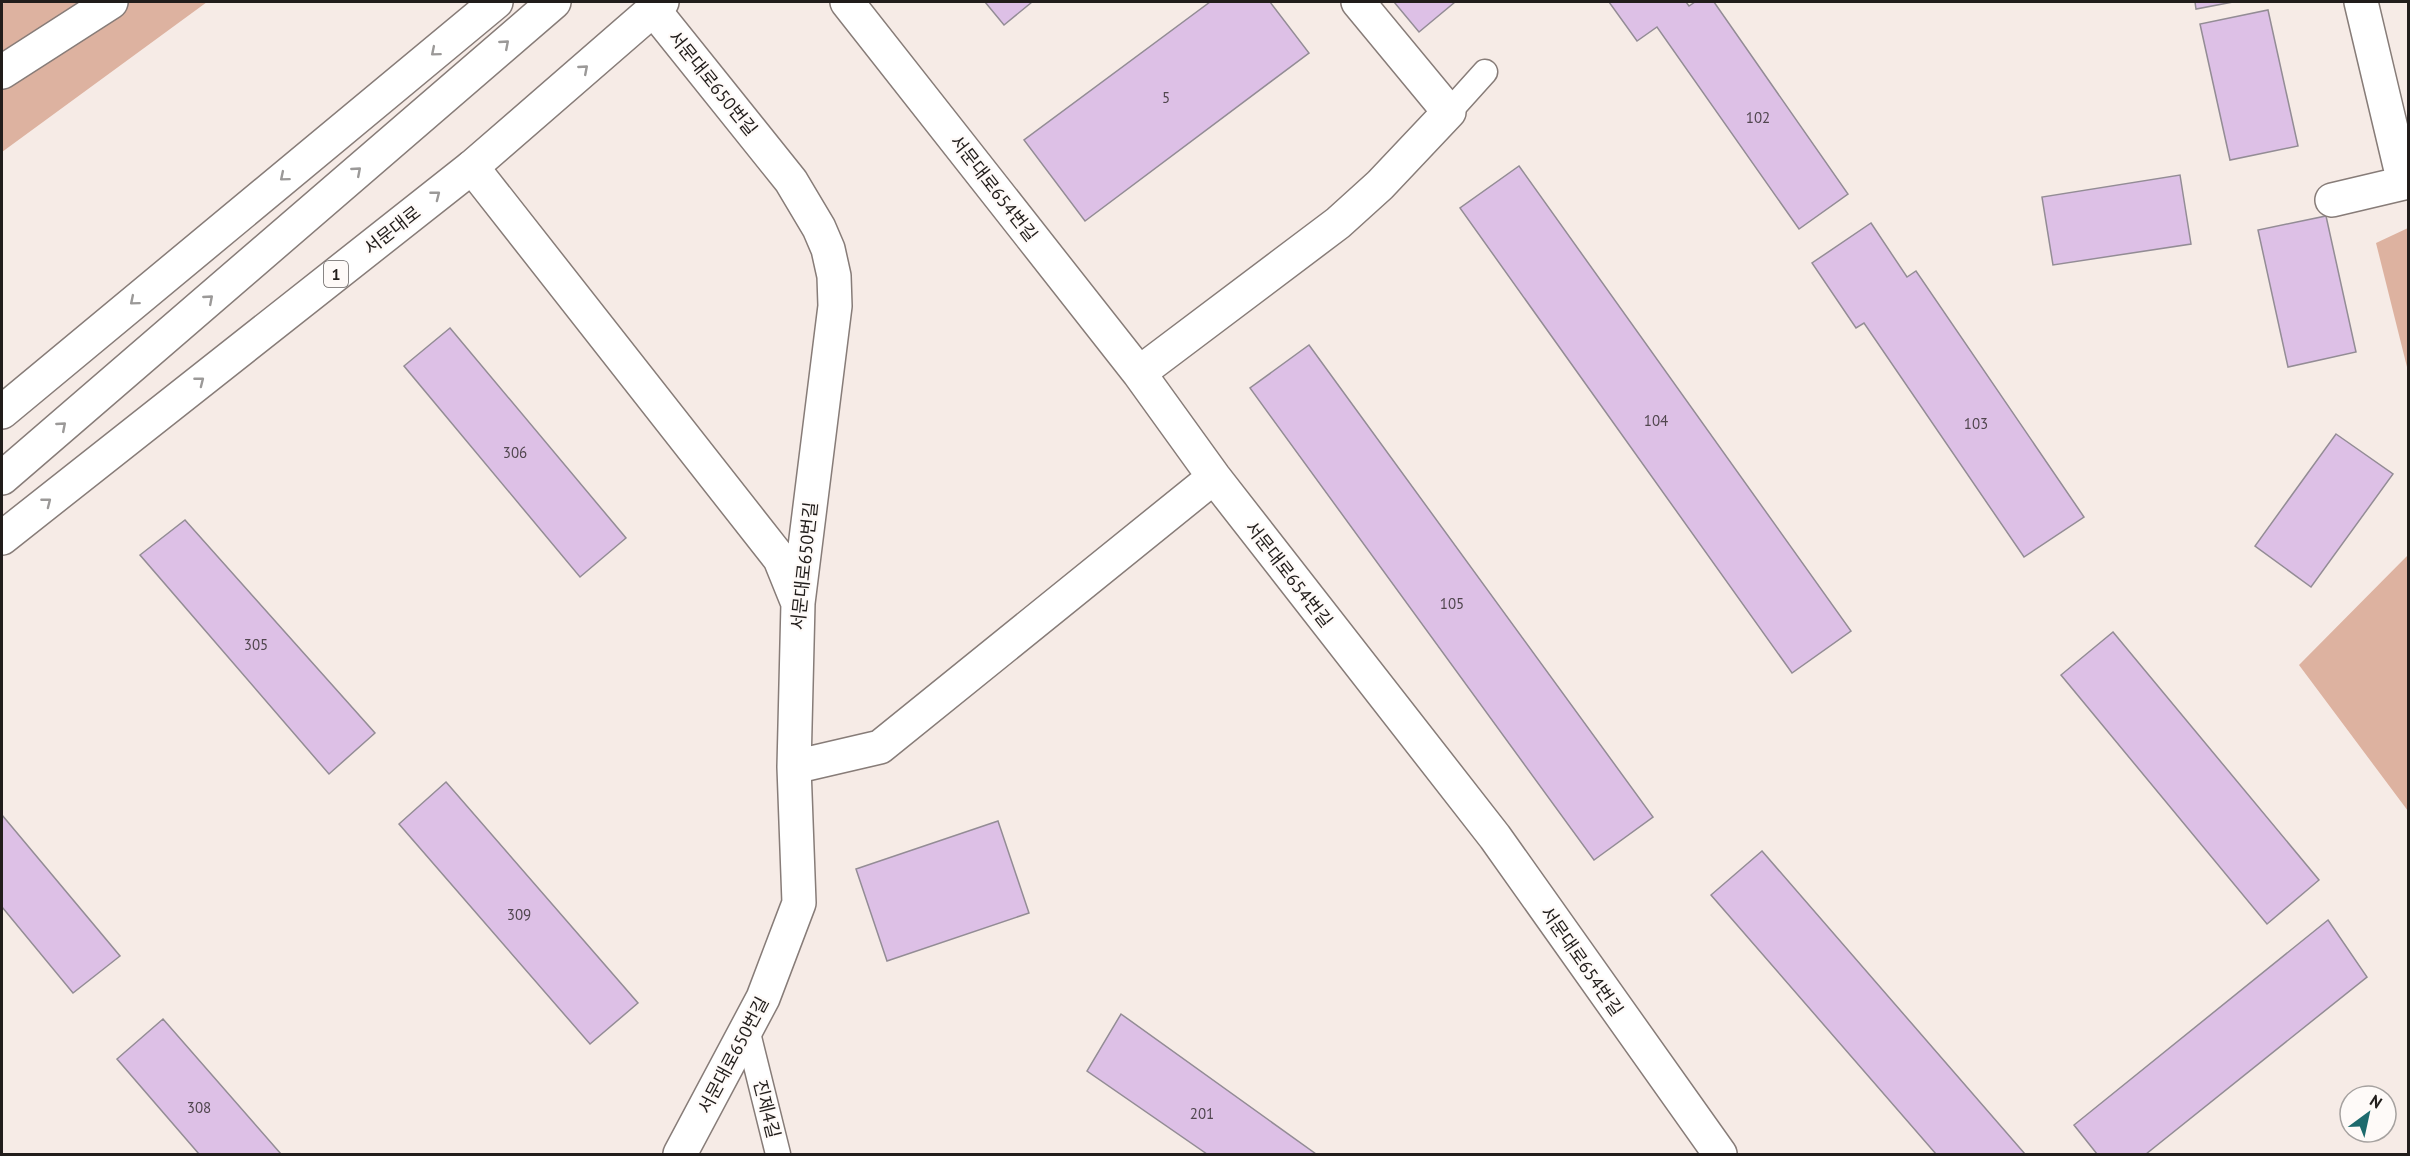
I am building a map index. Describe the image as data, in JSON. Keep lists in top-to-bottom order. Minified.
{"streets":{"street":["서문대로650번길","서문대로654번길","서문대로","1"],"lane":["진제4길"]},"crossings":[["서문대로650번길","서문대로"],["서문대로650번길","진제4길"]],"house_numbers":["5","102","104","103","306","105","305","309","308","201"],"north":"top right"}
